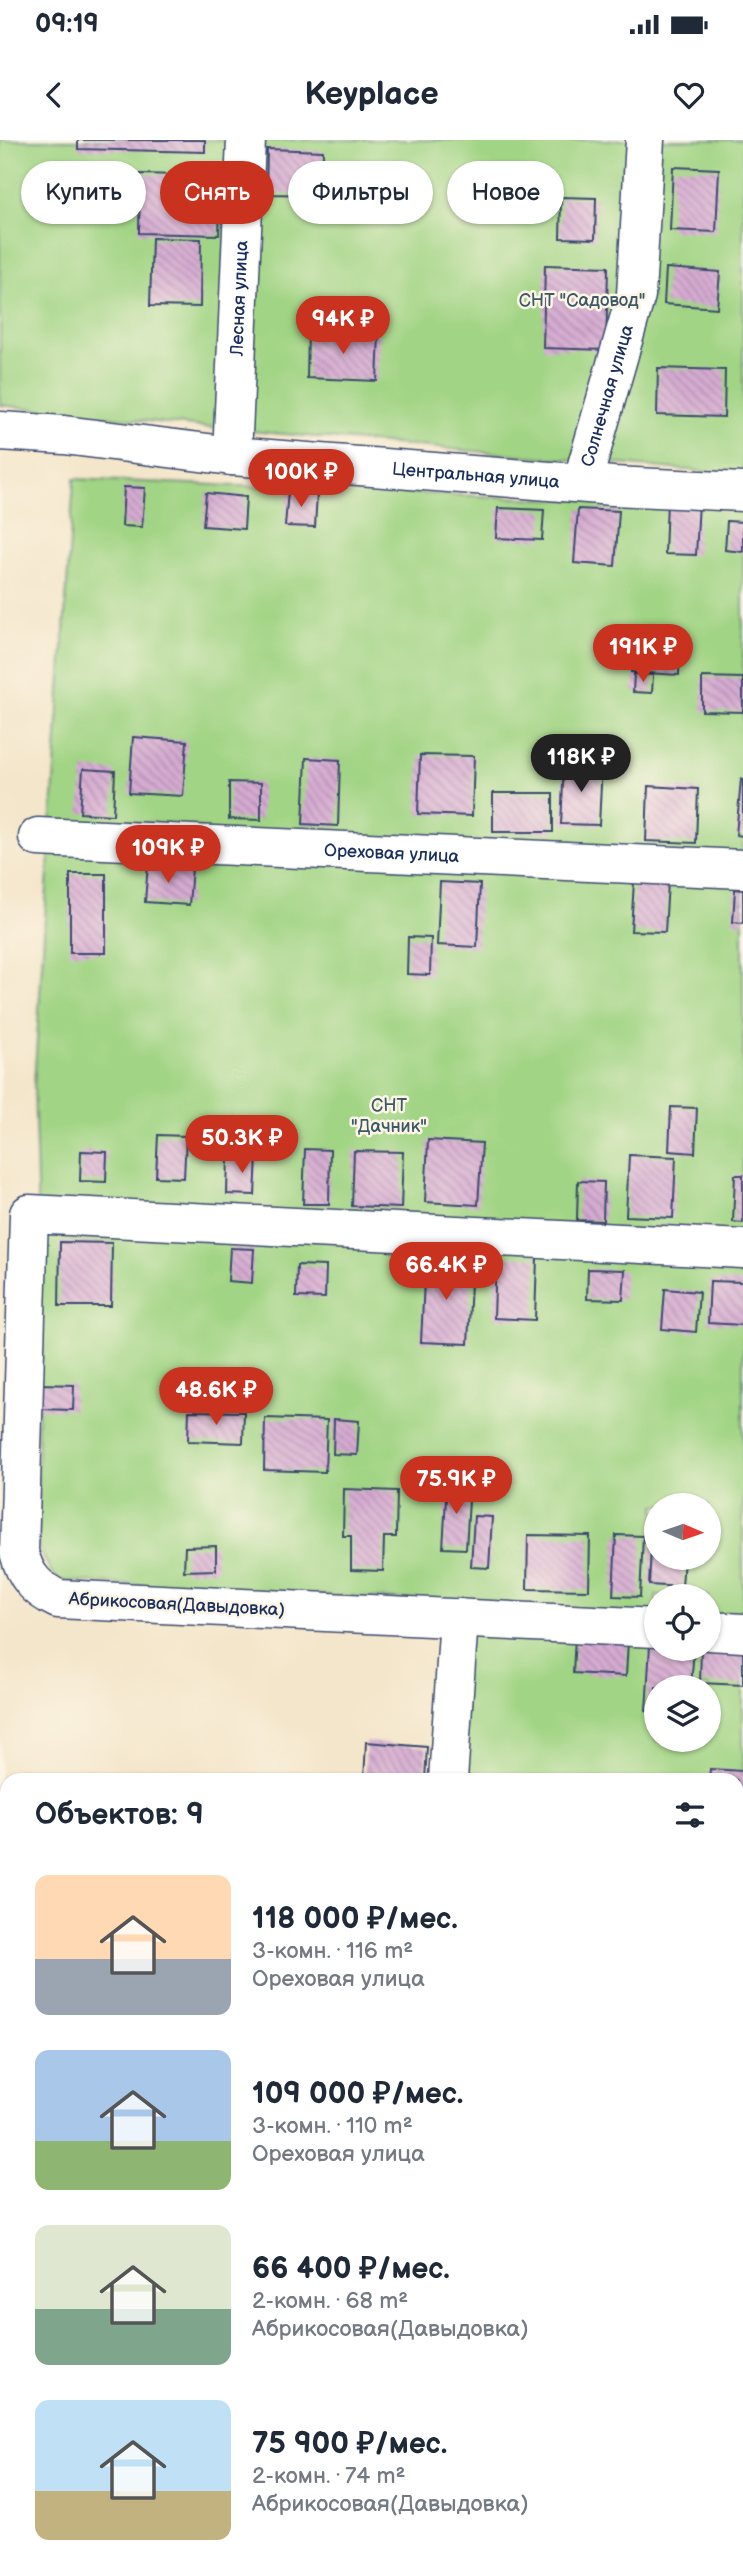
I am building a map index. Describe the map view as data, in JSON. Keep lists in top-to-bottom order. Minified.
{"streets":{"street":["Лесная улица","Солнечная улица","Центральная улица","Ореховая улица","Абрикосовая(Давыдовка)"]},"crossings":[["Лесная улица","Центральная улица"],["Солнечная улица","Центральная улица"]],"parks":["СНТ \"Садовод\"","СНТ \"Дачник\""],"north":"right","page":{"status":"09:19","header":"Keyplace","chip":["Купить","Снять","Фильтры","Новое"],"price":["94K ₽","100K ₽","191K ₽","118K ₽","109K ₽","50.3K ₽","66.4K ₽","48.6K ₽","75.9K ₽"],"heading":"Объектов: 9","list":[{"name":"118 000 ₽/мес.","note":"3-комн. · 116 m² · Ореховая улица"},{"name":"109 000 ₽/мес.","note":"3-комн. · 110 m² · Ореховая улица"},{"name":"66 400 ₽/мес.","note":"2-комн. · 68 m² · Абрикосовая(Давыдовка)"},{"name":"75 900 ₽/мес.","note":"2-комн. · 74 m² · Абрикосовая(Давыдовка)"}]}}
